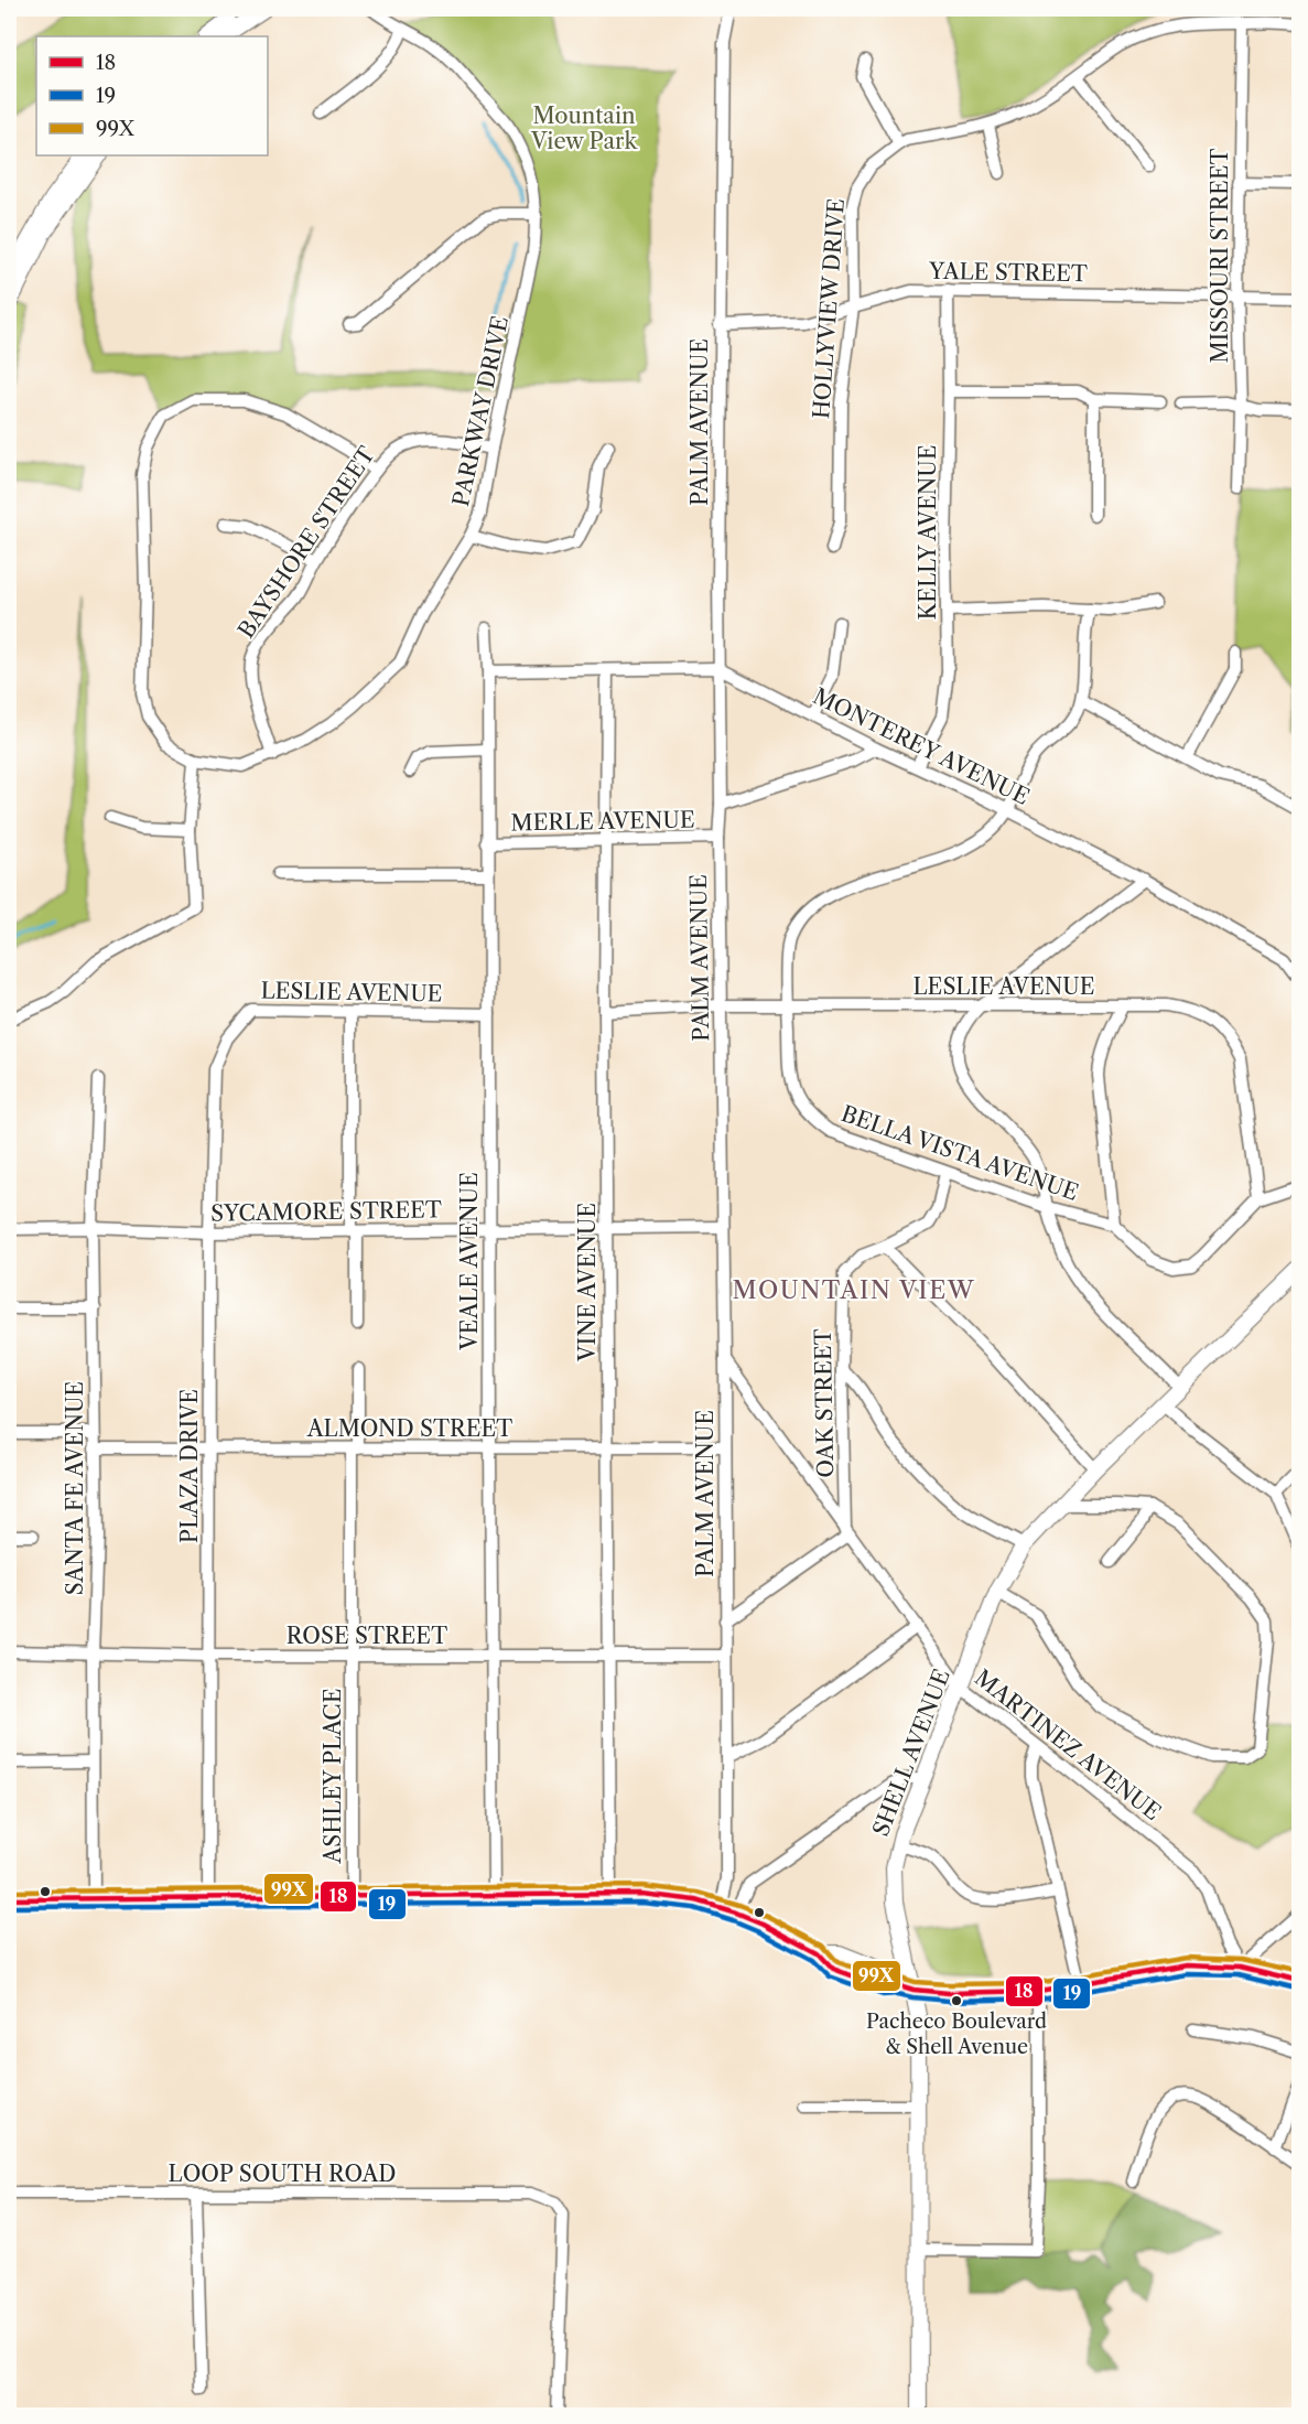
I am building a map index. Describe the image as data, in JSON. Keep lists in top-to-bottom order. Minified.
{"streets":{"street":["MISSOURI STREET","YALE STREET","HOLLYVIEW DRIVE","PARKWAY DRIVE","PALM AVENUE","KELLY AVENUE","BAYSHORE STREET","MONTEREY AVENUE","MERLE AVENUE","LESLIE AVENUE","BELLA VISTA AVENUE","SYCAMORE STREET","VEALE AVENUE","VINE AVENUE","OAK STREET","ALMOND STREET","PLAZA DRIVE","SANTA FE AVENUE","ROSE STREET","MARTINEZ AVENUE","SHELL AVENUE","ASHLEY PLACE","LOOP SOUTH ROAD"]},"crossings":[["MISSOURI STREET","YALE STREET"],["MISSOURI STREET","HOLLYVIEW DRIVE"],["YALE STREET","HOLLYVIEW DRIVE"],["YALE STREET","PALM AVENUE"],["YALE STREET","KELLY AVENUE"],["PARKWAY DRIVE","BAYSHORE STREET"],["PALM AVENUE","MONTEREY AVENUE"],["PALM AVENUE","MERLE AVENUE"],["PALM AVENUE","LESLIE AVENUE"],["PALM AVENUE","SYCAMORE STREET"],["PALM AVENUE","ALMOND STREET"],["PALM AVENUE","ROSE STREET"],["PALM AVENUE","MARTINEZ AVENUE"],["KELLY AVENUE","MONTEREY AVENUE"],["MONTEREY AVENUE","MERLE AVENUE"],["MONTEREY AVENUE","BELLA VISTA AVENUE"],["MONTEREY AVENUE","VEALE AVENUE"],["MONTEREY AVENUE","VINE AVENUE"],["MERLE AVENUE","VEALE AVENUE"],["MERLE AVENUE","VINE AVENUE"],["LESLIE AVENUE","BELLA VISTA AVENUE"],["LESLIE AVENUE","VEALE AVENUE"],["LESLIE AVENUE","VINE AVENUE"],["LESLIE AVENUE","PLAZA DRIVE"],["BELLA VISTA AVENUE","OAK STREET"],["SYCAMORE STREET","VEALE AVENUE"],["SYCAMORE STREET","VINE AVENUE"],["SYCAMORE STREET","PLAZA DRIVE"],["SYCAMORE STREET","SANTA FE AVENUE"],["VEALE AVENUE","ALMOND STREET"],["VEALE AVENUE","ROSE STREET"],["VINE AVENUE","ALMOND STREET"],["VINE AVENUE","ROSE STREET"],["OAK STREET","MARTINEZ AVENUE"],["ALMOND STREET","PLAZA DRIVE"],["ALMOND STREET","SANTA FE AVENUE"],["ALMOND STREET","ASHLEY PLACE"],["PLAZA DRIVE","ROSE STREET"],["SANTA FE AVENUE","ROSE STREET"],["ROSE STREET","ASHLEY PLACE"],["MARTINEZ AVENUE","SHELL AVENUE"]],"districts":["MOUNTAIN VIEW"],"parks":["Mountain View Park"],"places":["Pacheco Boulevard & Shell Avenue"],"lines":["transit line 99X","transit line 18","transit line 19"],"legend":["18","19","99X"]}
